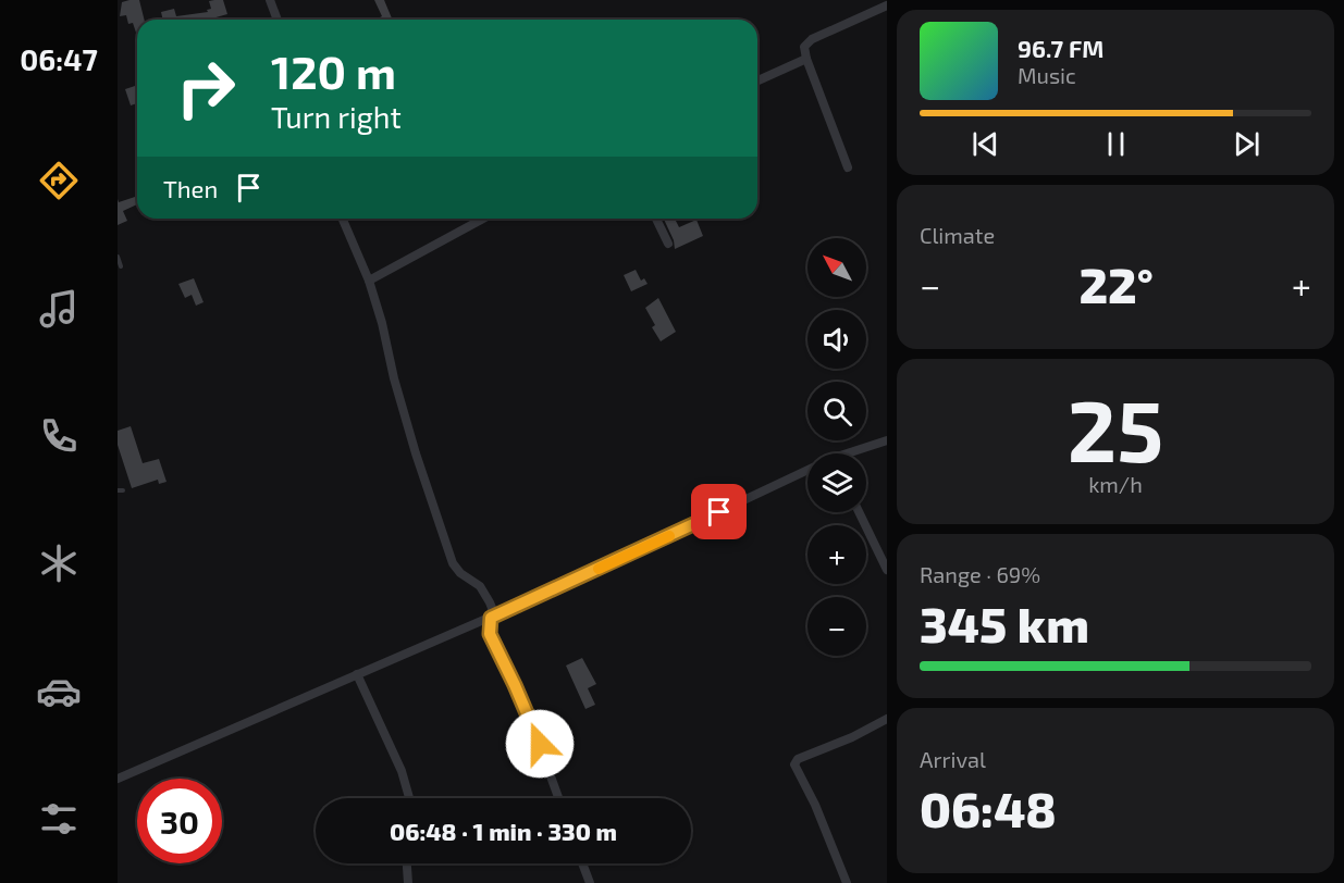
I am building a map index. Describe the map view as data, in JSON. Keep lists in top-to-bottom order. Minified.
{"north":"top left","page":{"tabs":"06:47","turn":["120 m","Turn right"],"song":["96.7 FM","Music"],"then":"Then","tile":["Climate",["25","km/h"],["Range · 69%","345 km"],["Arrival","06:48"]],"map_buttons":["+","−"],"heat":["−","22°","+"],"limit":"30","trip":"06:48 · 1 min · 330 m"}}
